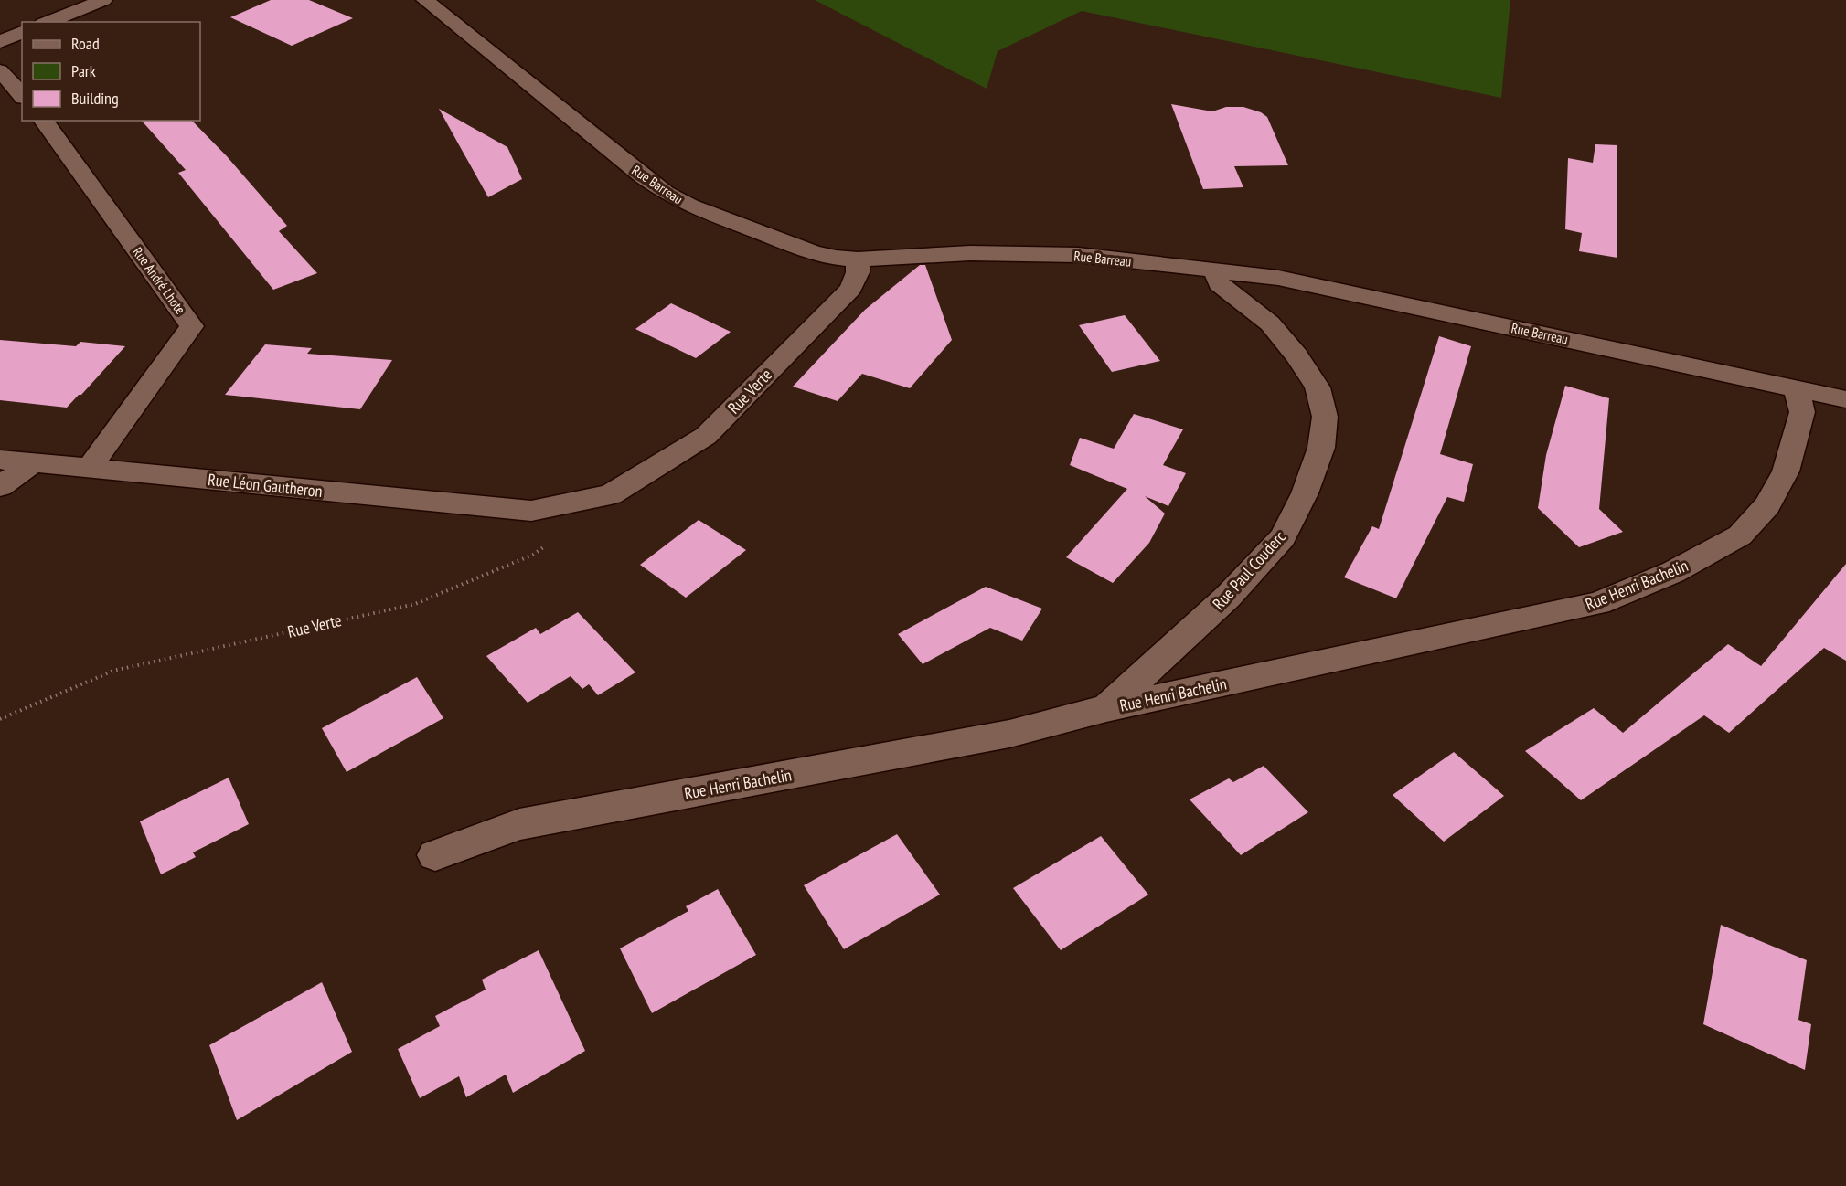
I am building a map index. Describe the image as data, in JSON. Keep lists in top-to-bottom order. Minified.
{"streets":{"street":["Rue Barreau","Rue André Lhote","Rue Verte","Rue Léon Gautheron","Rue Paul Couderc","Rue Henri Bachelin"]},"crossings":[["Rue Barreau","Rue Verte"],["Rue Barreau","Rue Paul Couderc"],["Rue Barreau","Rue Henri Bachelin"],["Rue André Lhote","Rue Léon Gautheron"],["Rue Verte","Rue Léon Gautheron"],["Rue Paul Couderc","Rue Henri Bachelin"]],"legend":["Road","Park","Building"]}
